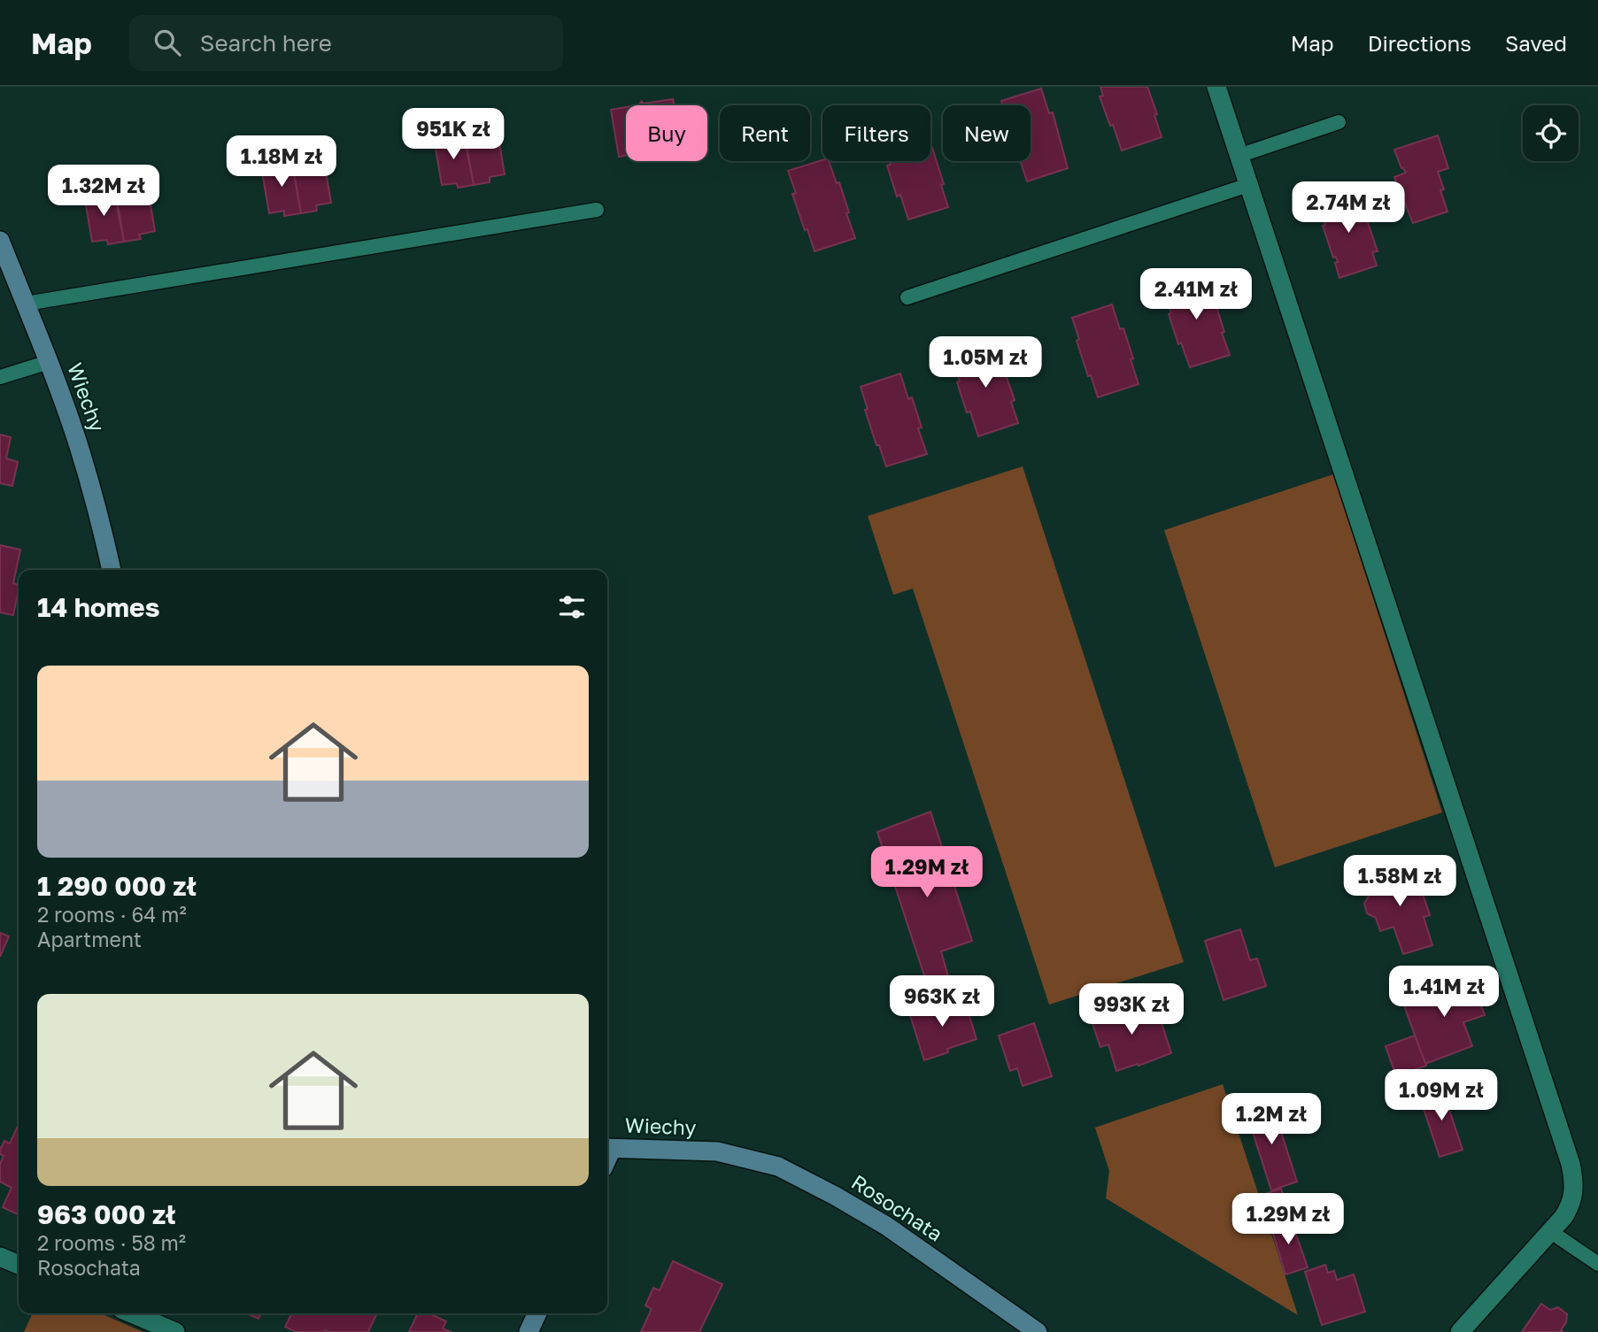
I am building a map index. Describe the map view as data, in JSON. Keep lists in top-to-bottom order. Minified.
{"streets":{"street":["Wiechy","Rosochata"]},"crossings":[["Wiechy","Rosochata"]],"page":{"header":"Map","search":"Search here","nav":["Map","Directions","Saved"],"chip":["Buy","Rent","Filters","New"],"price":["951K zł","1.18M zł","1.32M zł","2.74M zł","2.41M zł","1.05M zł","1.29M zł","1.58M zł","1.41M zł","963K zł","993K zł","1.09M zł","1.2M zł","1.29M zł"],"heading":"14 homes","list":[{"name":"1 290 000 zł","note":"2 rooms · 64 m² · Apartment"},{"name":"963 000 zł","note":"2 rooms · 58 m² · Rosochata"}]}}
